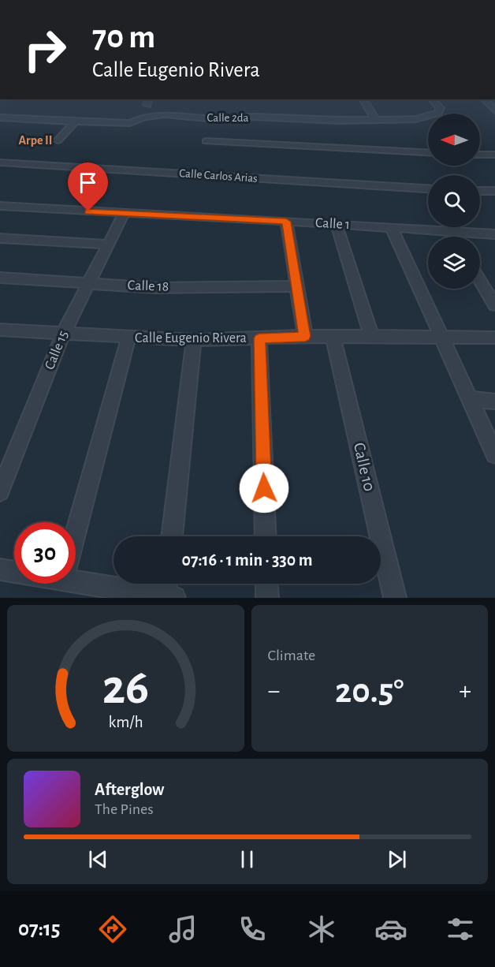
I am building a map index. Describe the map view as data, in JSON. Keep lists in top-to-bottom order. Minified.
{"streets":{"street":["Calle 2da","Calle Carlos Arias","Calle 1","Calle 18","Calle Eugenio Rivera","Calle 15","Calle 10"]},"crossings":[["Calle 1","Calle 15"],["Calle 18","Calle 15"],["Calle Eugenio Rivera","Calle 15"],["Calle Eugenio Rivera","Calle 10"]],"districts":["Arpe II"],"north":"left","page":{"turn":["70 m","Calle Eugenio Rivera"],"limit":"30","trip":"07:16 · 1 min · 330 m","tile":"Climate","heat":["−","20.5°","+"],"song":["Afterglow","The Pines"],"tabs":"07:15","gauge":["26","km/h"]}}
